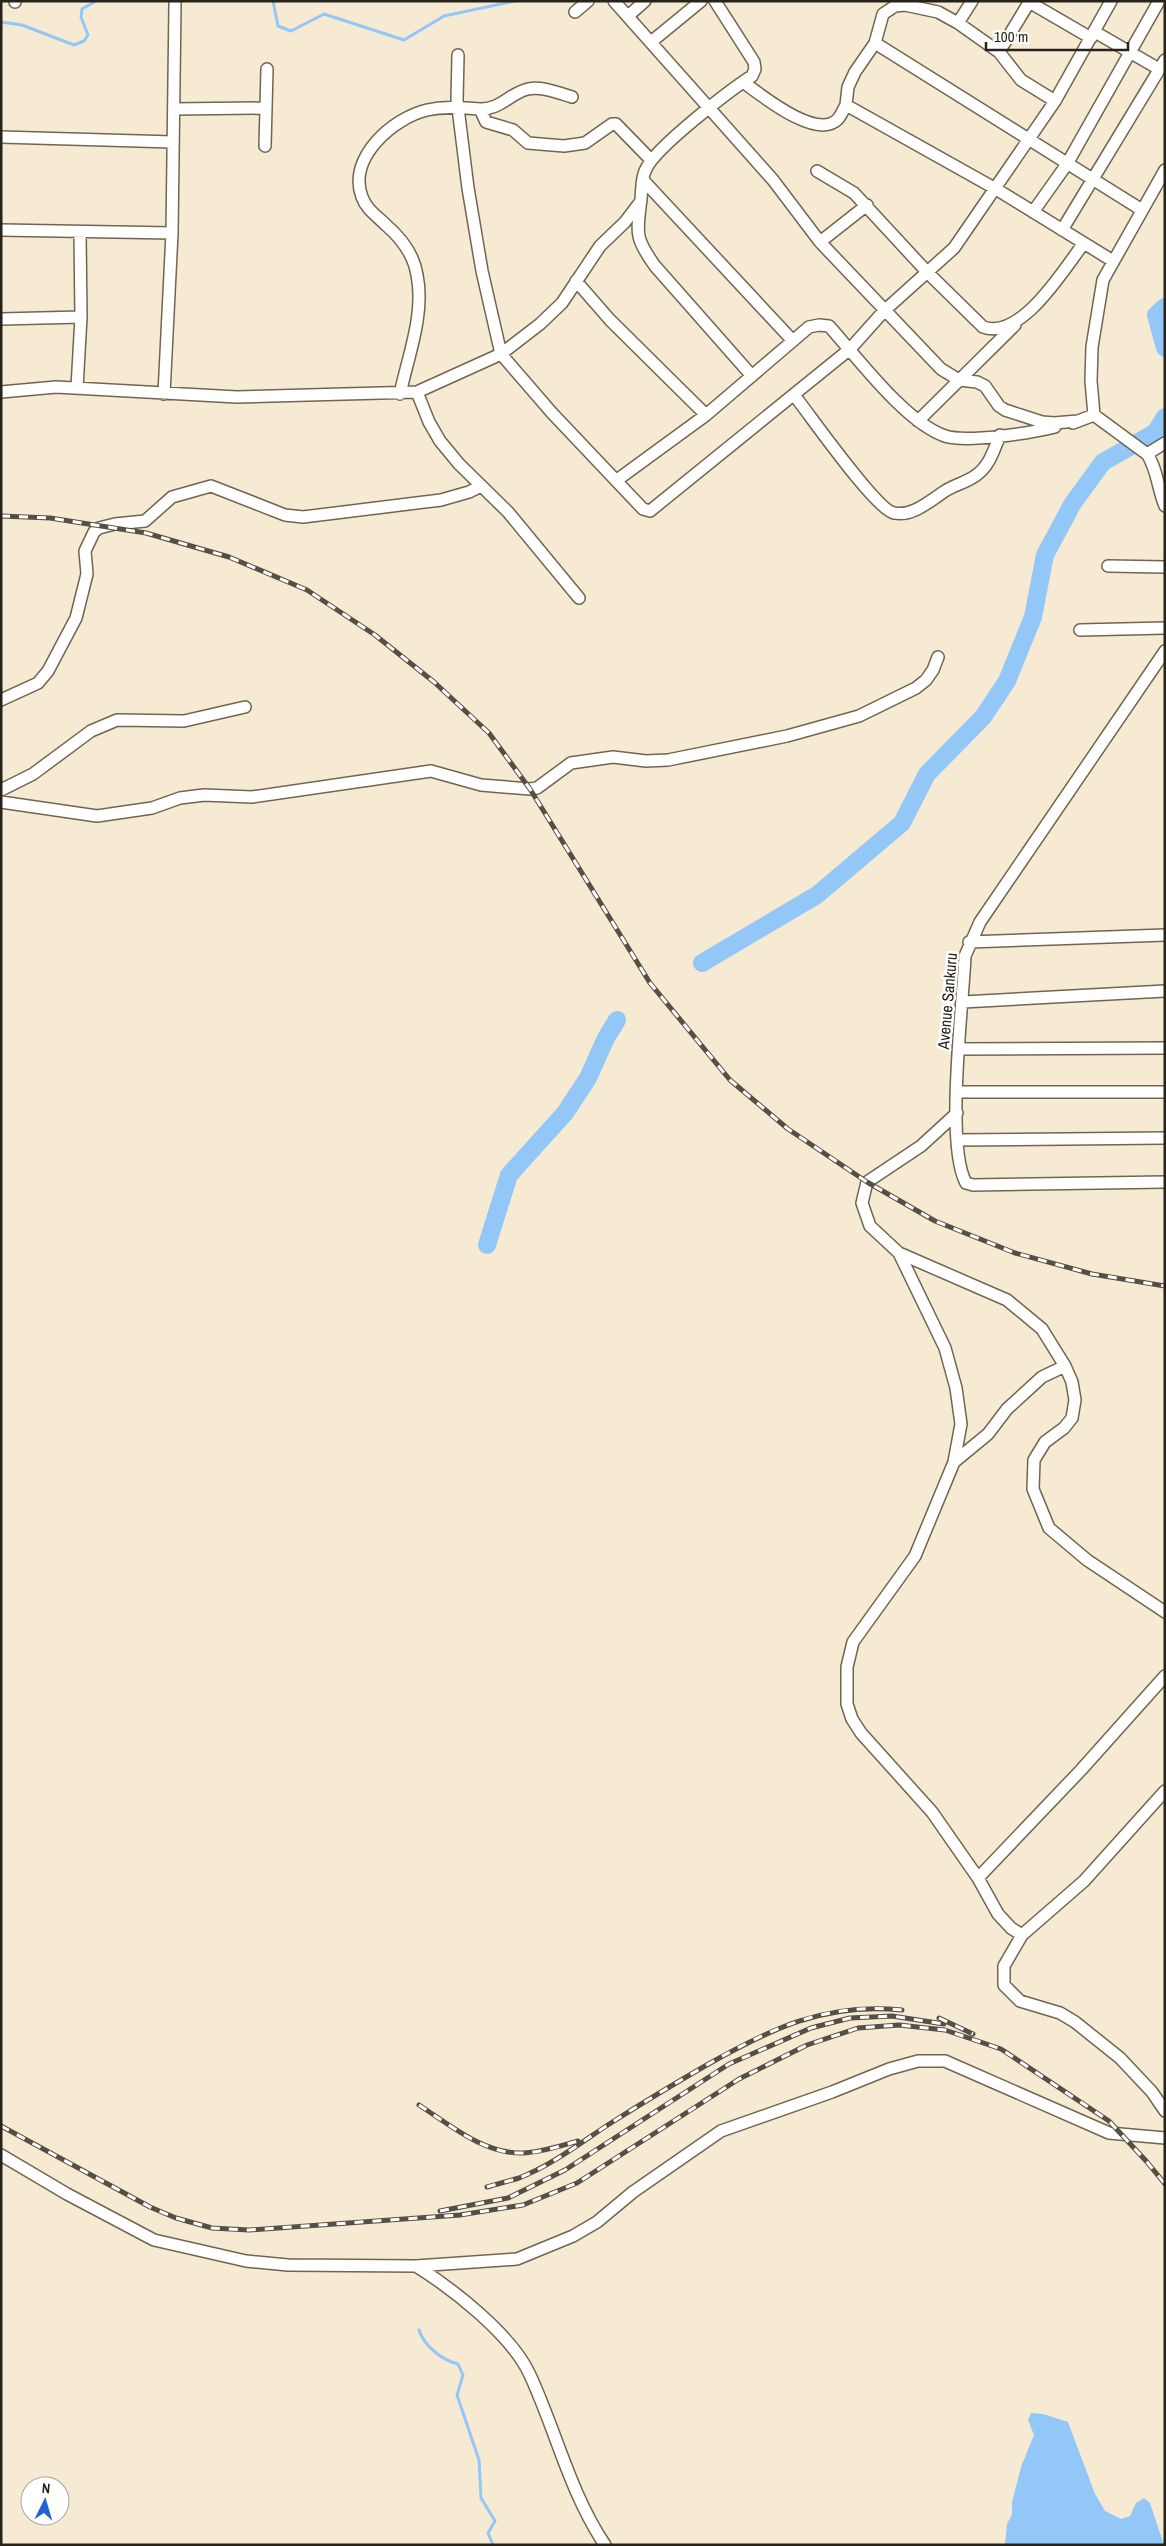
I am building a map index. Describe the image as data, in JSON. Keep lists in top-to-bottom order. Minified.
{"streets":{"street":["Avenue Sankuru"]},"scale_bar":"100 m","north":"top"}
